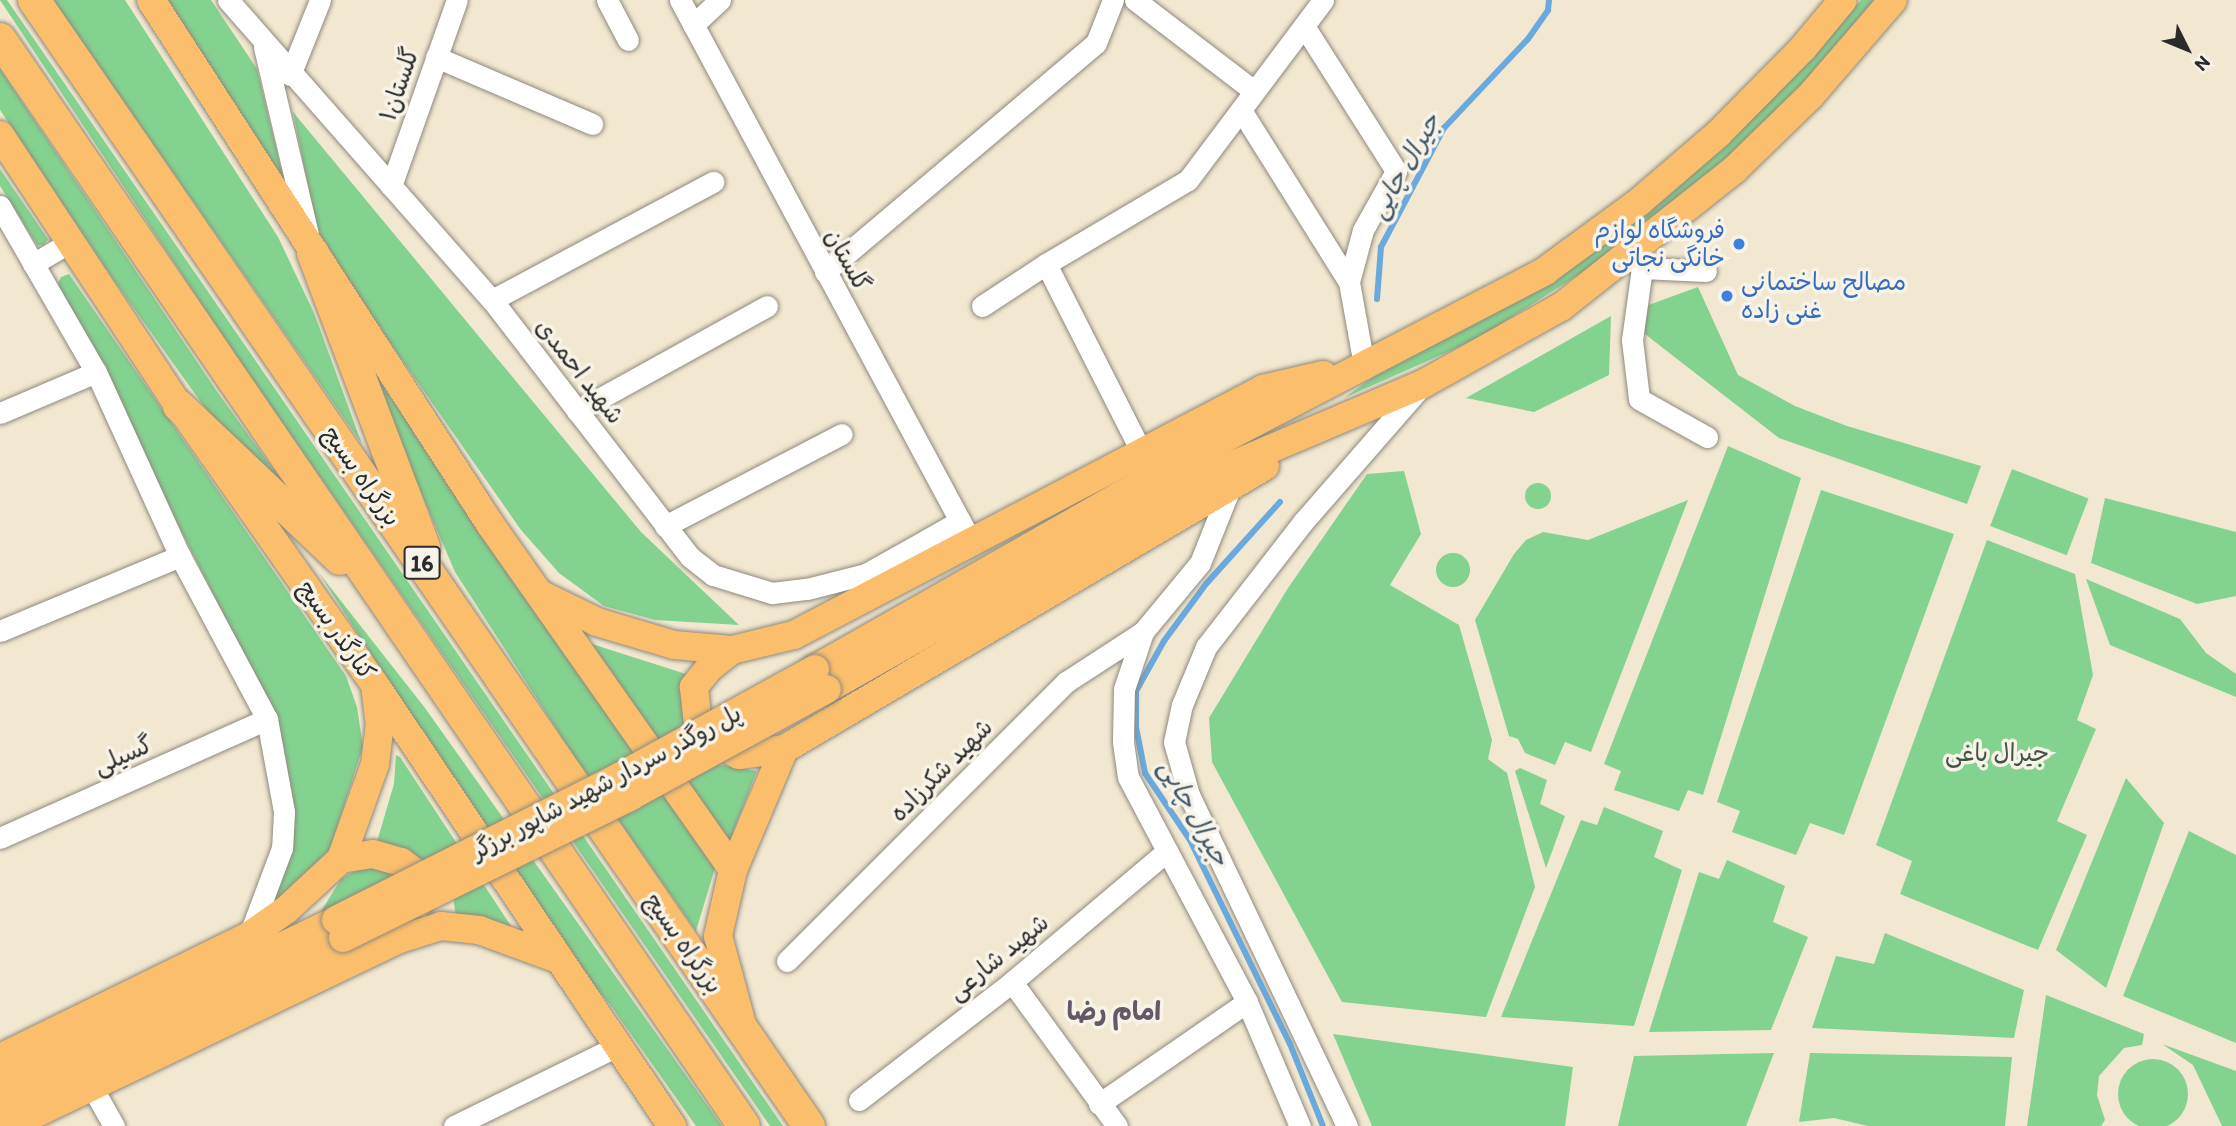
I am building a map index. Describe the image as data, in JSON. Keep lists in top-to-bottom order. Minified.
{"streets":{"highway":["بزرگراه بسیج","16"],"main road":["کنارگذر بسیج","پل روگذر سردار شهید شاپور برزگر"],"street":["گلستان۱","گلستان","شهید احمدی","گسیلی","شهید شکرزاده","شهید شارعی"]},"crossings":[["گلستان۱","شهید احمدی"],["گلستان","شهید احمدی"]],"districts":["امام رضا"],"water":["جیرال چایی"],"parks":["جیرال باغی"],"places":["فروشگاه لوازم خانگی نجاتی","مصالح ساختمانی غنی زاده"],"north":"bottom right"}
